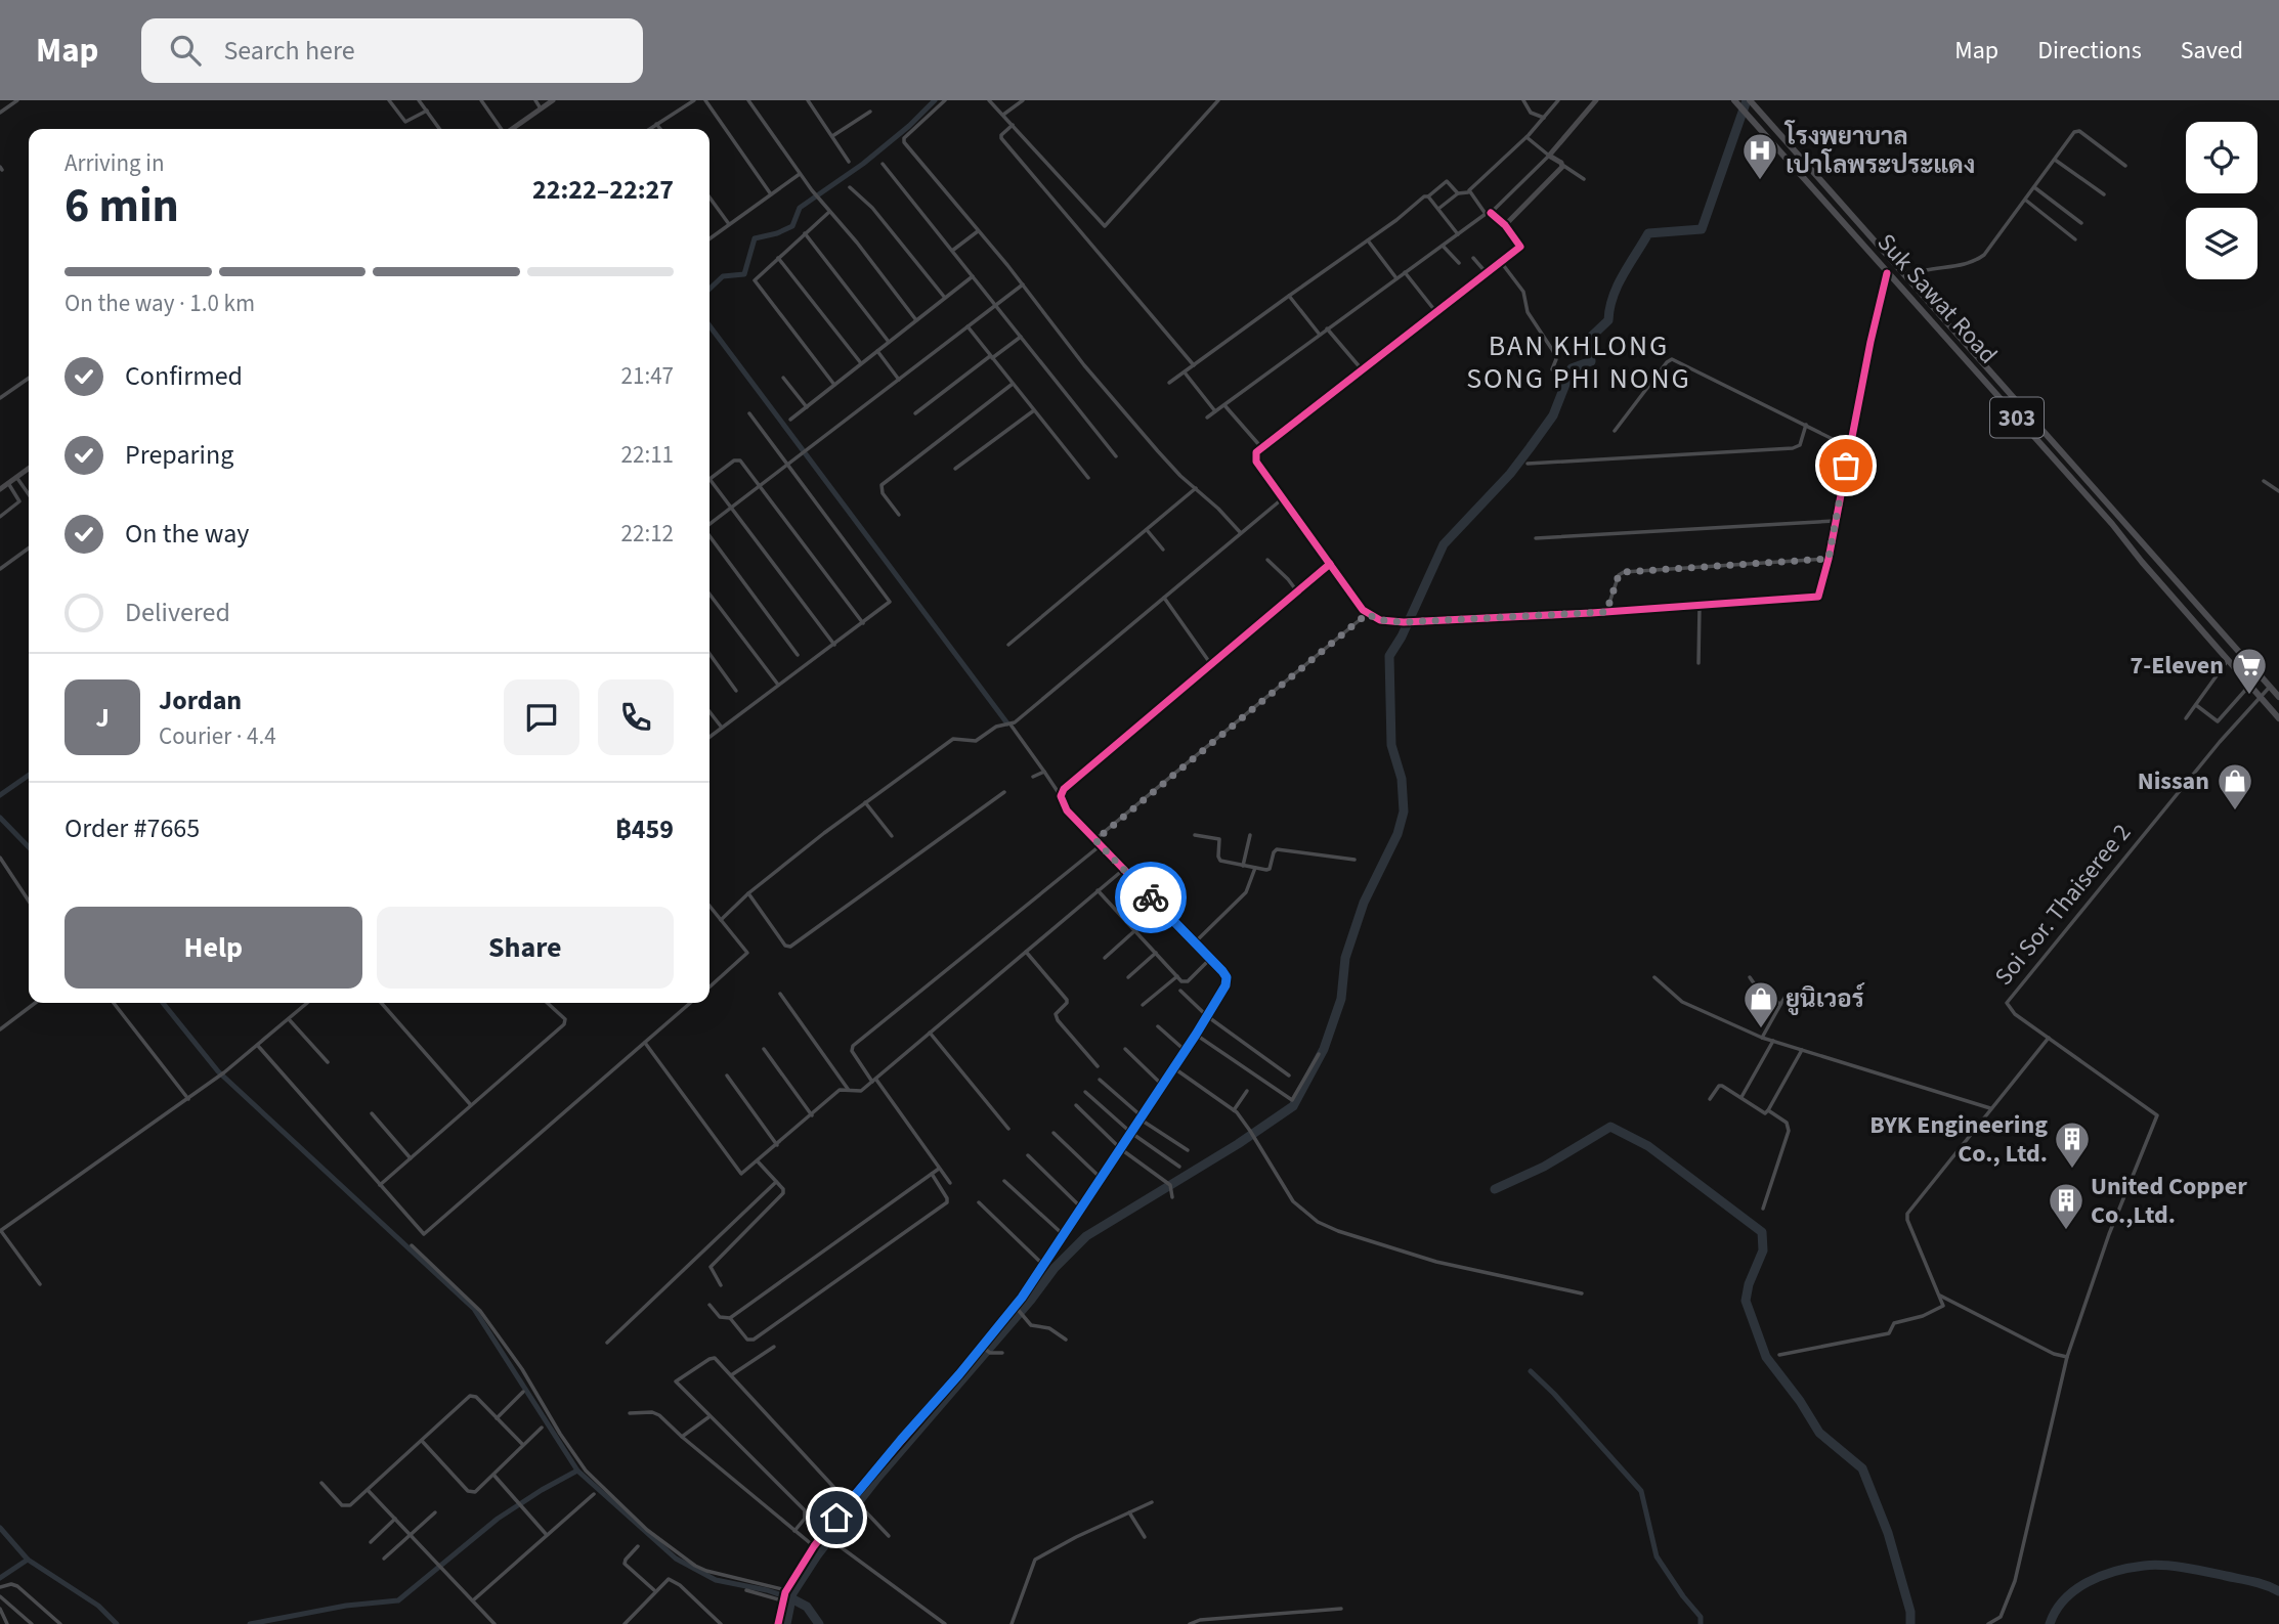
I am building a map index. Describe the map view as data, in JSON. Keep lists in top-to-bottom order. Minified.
{"streets":{"main road":["Suk Sawat Road","303"],"street":["Soi Sor. Thaiseree 2"]},"crossings":[["Suk Sawat Road","Soi Sor. Thaiseree 2"]],"districts":["BAN KHLONG SONG PHI NONG"],"places":{"hospital":["โรงพยาบาล เปาโลพระประแดง"],"supermarket":["7-Eleven"],"shop":["Nissan","ยูนิเวอร์"],"building":["BYK Engineering Co., Ltd.","United Copper Co.,Ltd."]},"page":{"header":"Map","search":"Search here","nav":["Map","Directions","Saved"],"heading":["6 min","Arriving in","22:22–22:27"],"panel":["Jordan","Courier · 4.4","Order #7665","฿459"],"bar":"On the way · 1.0 km","list":[["Confirmed","21:47"],["Preparing","22:11"],["On the way","22:12"],"Delivered"],"round":"J","buttons":["Help","Share"]}}
